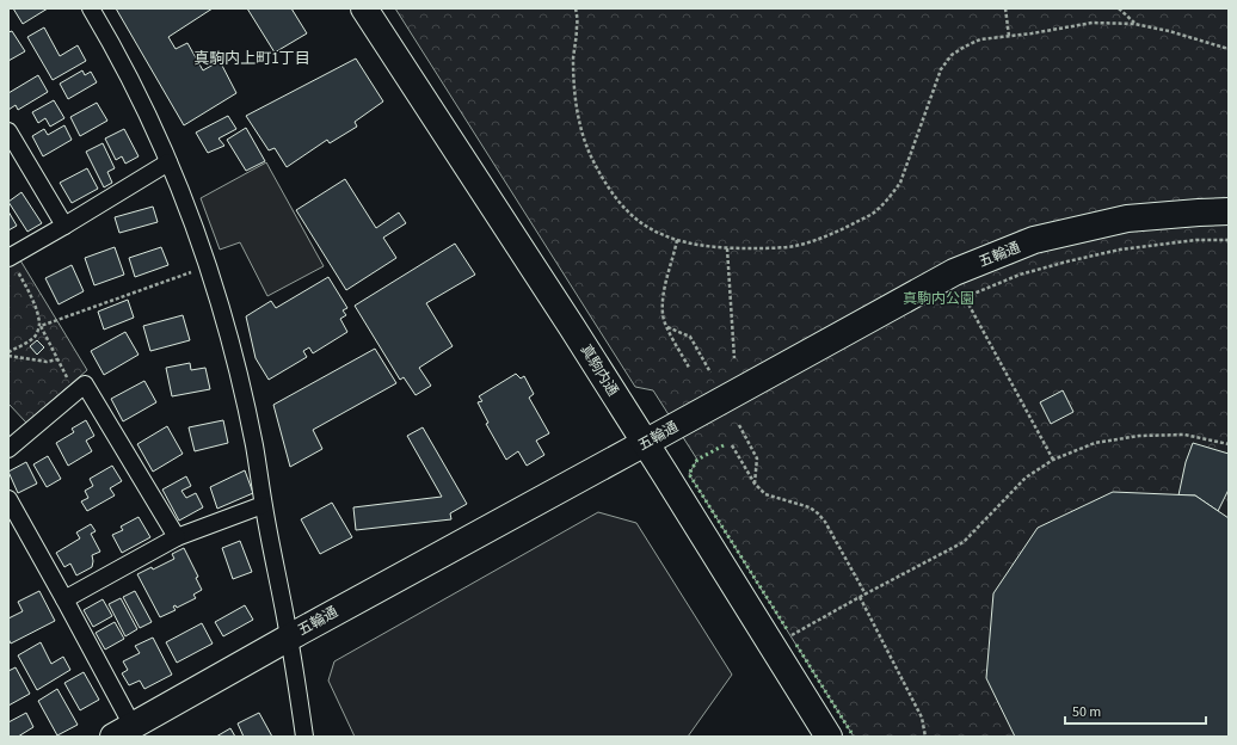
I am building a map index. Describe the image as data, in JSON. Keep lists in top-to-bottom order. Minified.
{"streets":{"main road":["五輪通","真駒内通"]},"crossings":[["五輪通","真駒内通"]],"districts":["真駒内上町1丁目"],"parks":["真駒内公園"],"scale_bar":"50 m"}
